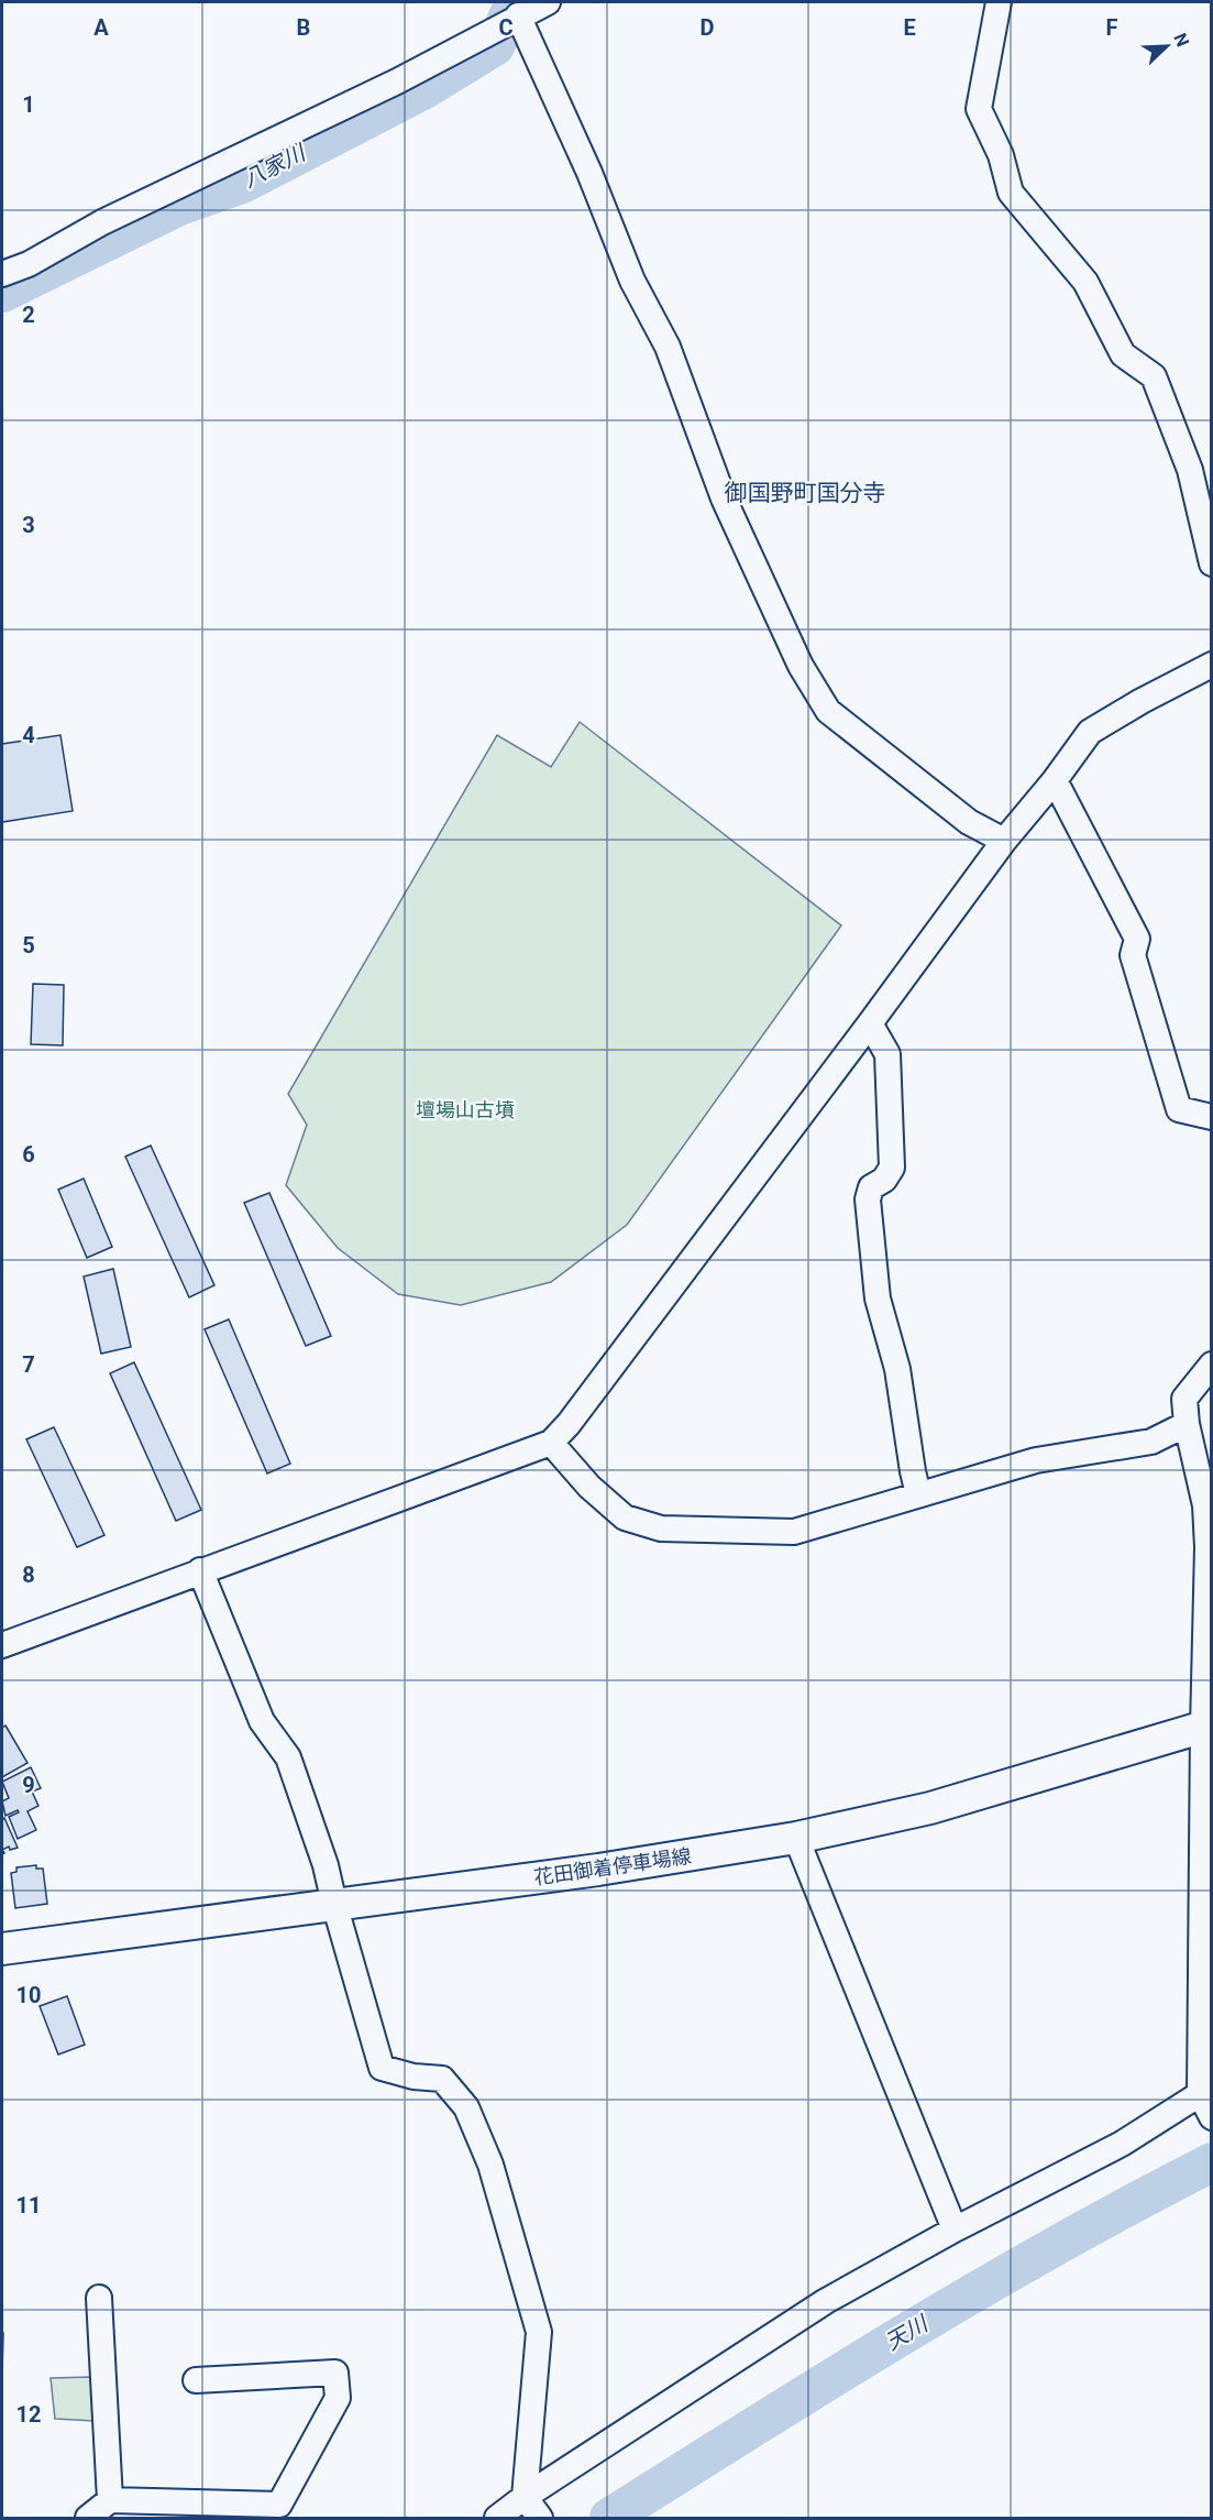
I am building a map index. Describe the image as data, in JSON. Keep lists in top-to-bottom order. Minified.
{"streets":{"main road":["花田御着停車場線"]},"districts":["御国野町国分寺"],"water":["八家川","天川"],"parks":["壇場山古墳"],"north":"top right","grid":{"columns":["A","B","C","D","E","F"],"rows":["1","2","3","4","5","6","7","8","9","10","11","12"]}}
